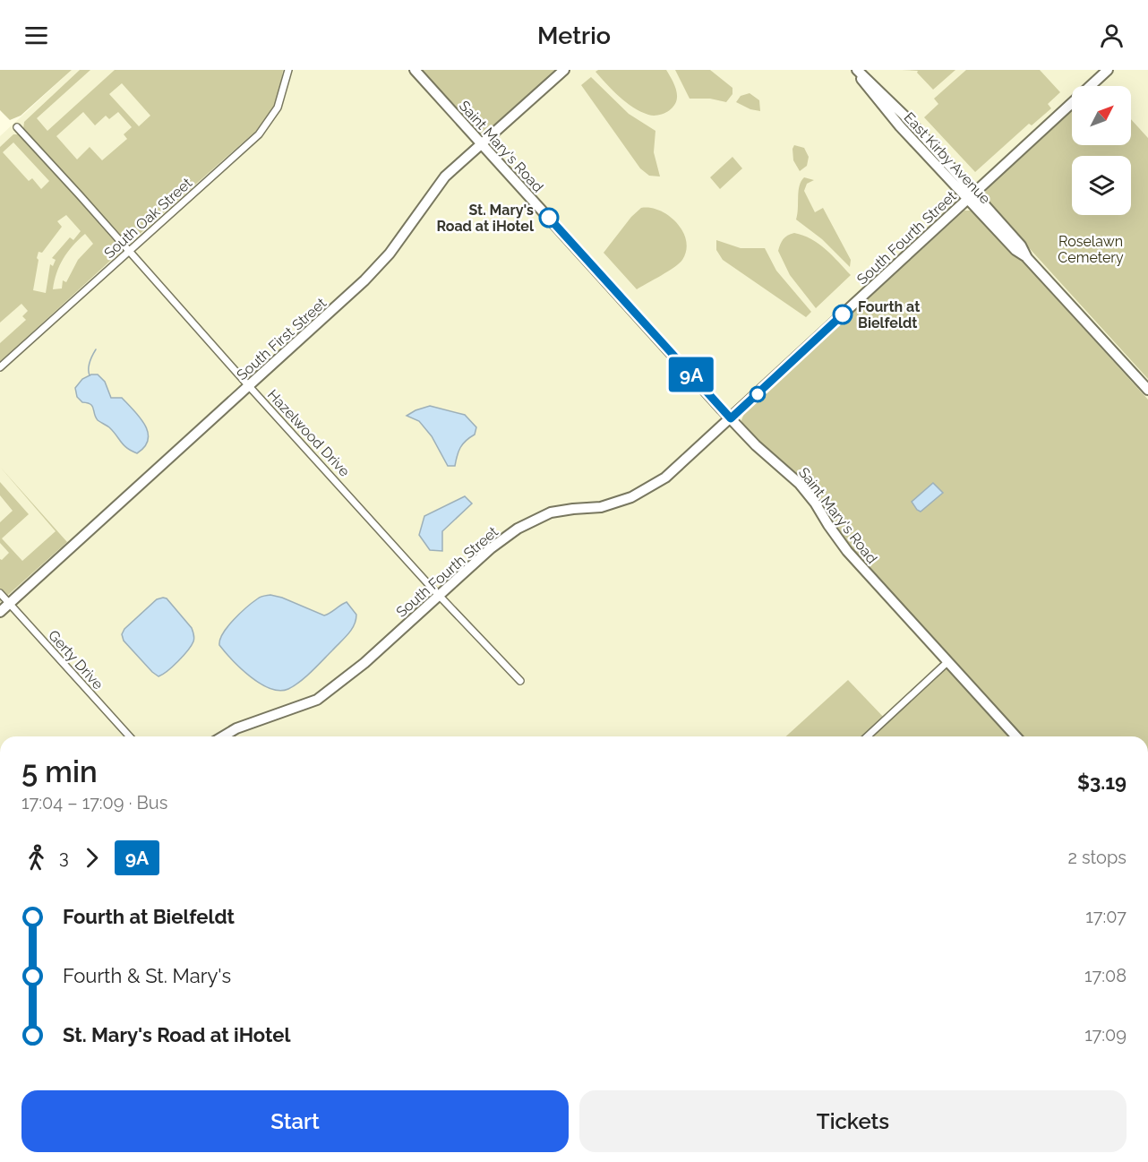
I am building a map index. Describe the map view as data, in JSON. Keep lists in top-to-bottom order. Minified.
{"streets":{"street":["Saint Mary's Road","East Kirby Avenue","South Oak Street","South Fourth Street","South First Street","Hazelwood Drive","Gerty Drive"]},"crossings":[["Saint Mary's Road","South Fourth Street"],["Saint Mary's Road","South First Street"],["East Kirby Avenue","South Fourth Street"],["South Oak Street","Hazelwood Drive"],["South Fourth Street","Hazelwood Drive"],["South First Street","Hazelwood Drive"],["South First Street","Gerty Drive"]],"parks":["Roselawn Cemetery"],"places":["St. Mary's Road at iHotel","Fourth at Bielfeldt"],"lines":["bus line 9A"],"north":"top right","page":{"header":"Metrio","on_map":"9A","heading":["5 min","17:04 – 17:09 · Bus","$3.19"],"legs":["3","9A","2 stops"],"list":[{"name":"Fourth at Bielfeldt","value":"17:07"},{"name":"Fourth & St. Mary's","value":"17:08"},{"name":"St. Mary's Road at iHotel","value":"17:09"}],"buttons":["Start","Tickets"]}}
